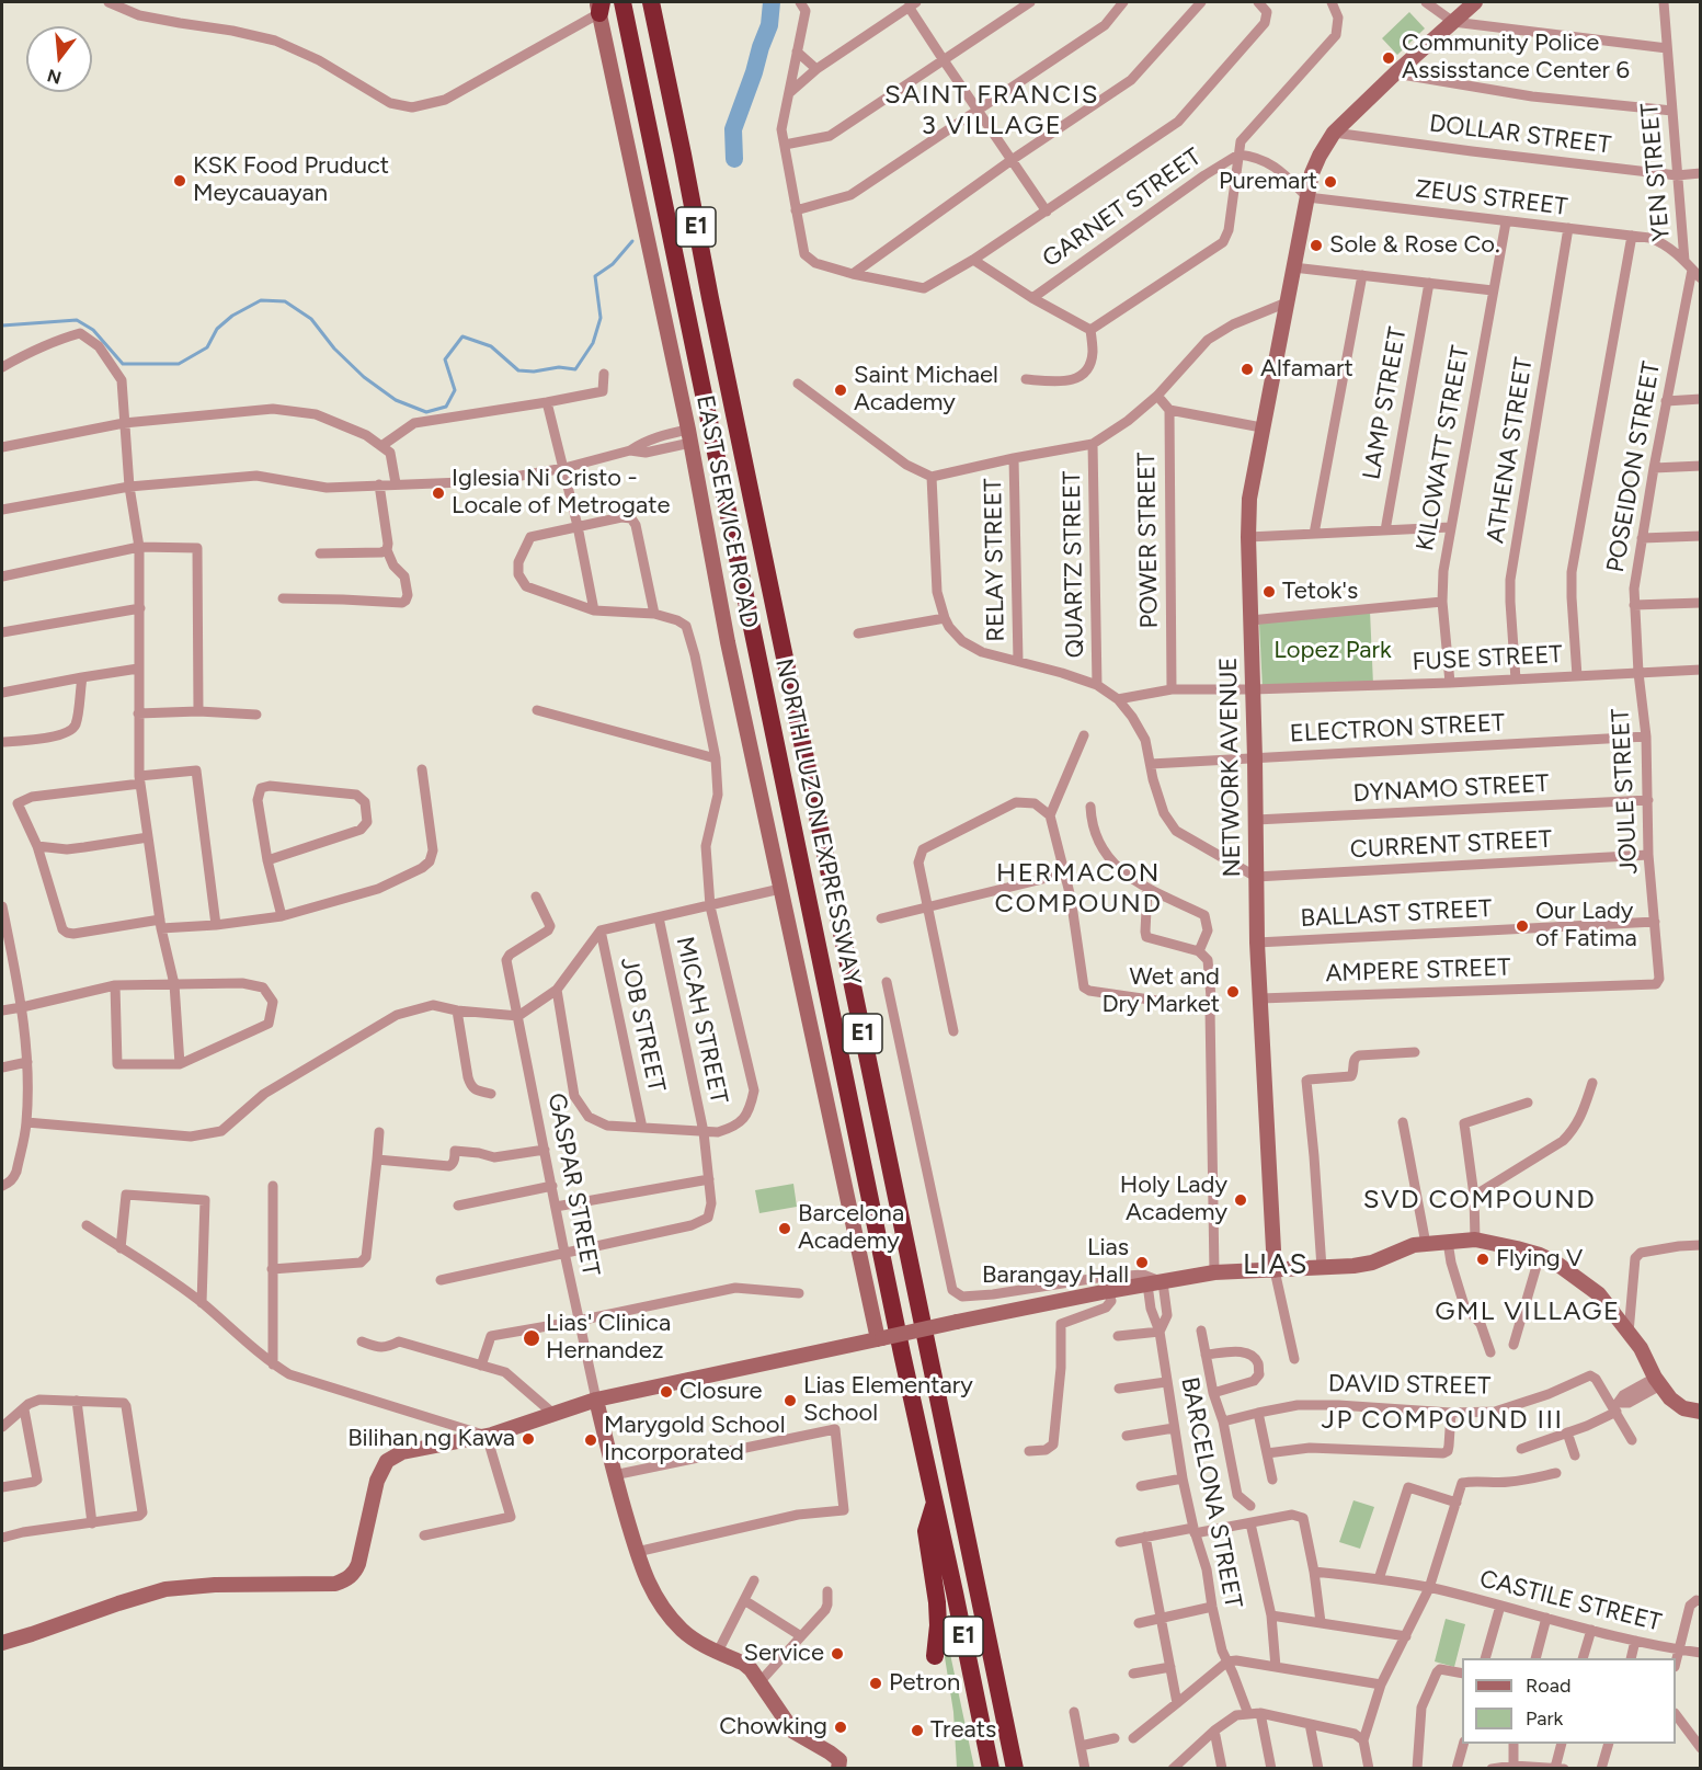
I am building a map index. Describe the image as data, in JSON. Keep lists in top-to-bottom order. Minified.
{"streets":{"highway":["E1","NORTH LUZON EXPRESSWAY"],"main road":["EAST SERVICE ROAD","NETWORK AVENUE"],"street":["DOLLAR STREET","YEN STREET","ZEUS STREET","GARNET STREET","LAMP STREET","KILOWATT STREET","ATHENA STREET","POSEIDON STREET","POWER STREET","RELAY STREET","QUARTZ STREET","FUSE STREET","ELECTRON STREET","DYNAMO STREET","JOULE STREET","CURRENT STREET","BALLAST STREET","AMPERE STREET","MICAH STREET","JOB STREET","GASPAR STREET","DAVID STREET","BARCELONA STREET","CASTILE STREET"]},"crossings":[["DOLLAR STREET","YEN STREET"],["DOLLAR STREET","NETWORK AVENUE"],["YEN STREET","ZEUS STREET"],["YEN STREET","POSEIDON STREET"],["ZEUS STREET","GARNET STREET"],["ZEUS STREET","KILOWATT STREET"],["ZEUS STREET","ATHENA STREET"],["ZEUS STREET","POSEIDON STREET"],["ZEUS STREET","NETWORK AVENUE"],["GARNET STREET","NETWORK AVENUE"],["KILOWATT STREET","FUSE STREET"],["ATHENA STREET","FUSE STREET"],["POSEIDON STREET","FUSE STREET"],["POSEIDON STREET","JOULE STREET"],["POWER STREET","FUSE STREET"],["FUSE STREET","NETWORK AVENUE"],["FUSE STREET","JOULE STREET"],["ELECTRON STREET","NETWORK AVENUE"],["ELECTRON STREET","JOULE STREET"],["NETWORK AVENUE","DYNAMO STREET"],["NETWORK AVENUE","CURRENT STREET"],["NETWORK AVENUE","BALLAST STREET"],["NETWORK AVENUE","AMPERE STREET"],["DYNAMO STREET","JOULE STREET"],["JOULE STREET","CURRENT STREET"],["JOULE STREET","BALLAST STREET"],["JOULE STREET","AMPERE STREET"],["MICAH STREET","GASPAR STREET"]],"districts":["SAINT FRANCIS 3 VILLAGE","HERMACON COMPOUND","SVD COMPOUND","LIAS","GML VILLAGE","JP COMPOUND III"],"parks":["Lopez Park"],"places":["Community Police Assisstance Center 6","KSK Food Pruduct Meycauayan","Puremart","Sole & Rose Co.","Alfamart","Saint Michael Academy","Iglesia Ni Cristo - Locale of Metrogate","Tetok's","Our Lady of Fatima","Wet and Dry Market","Holy Lady Academy","Barcelona Academy","Flying V","Lias Barangay Hall","Lias' Clinica Hernandez","Closure","Lias Elementary School","Bilihan ng Kawa","Marygold School Incorporated","Service","Petron","Chowking","Treats"],"legend":["Road","Park"],"north":"bottom"}
